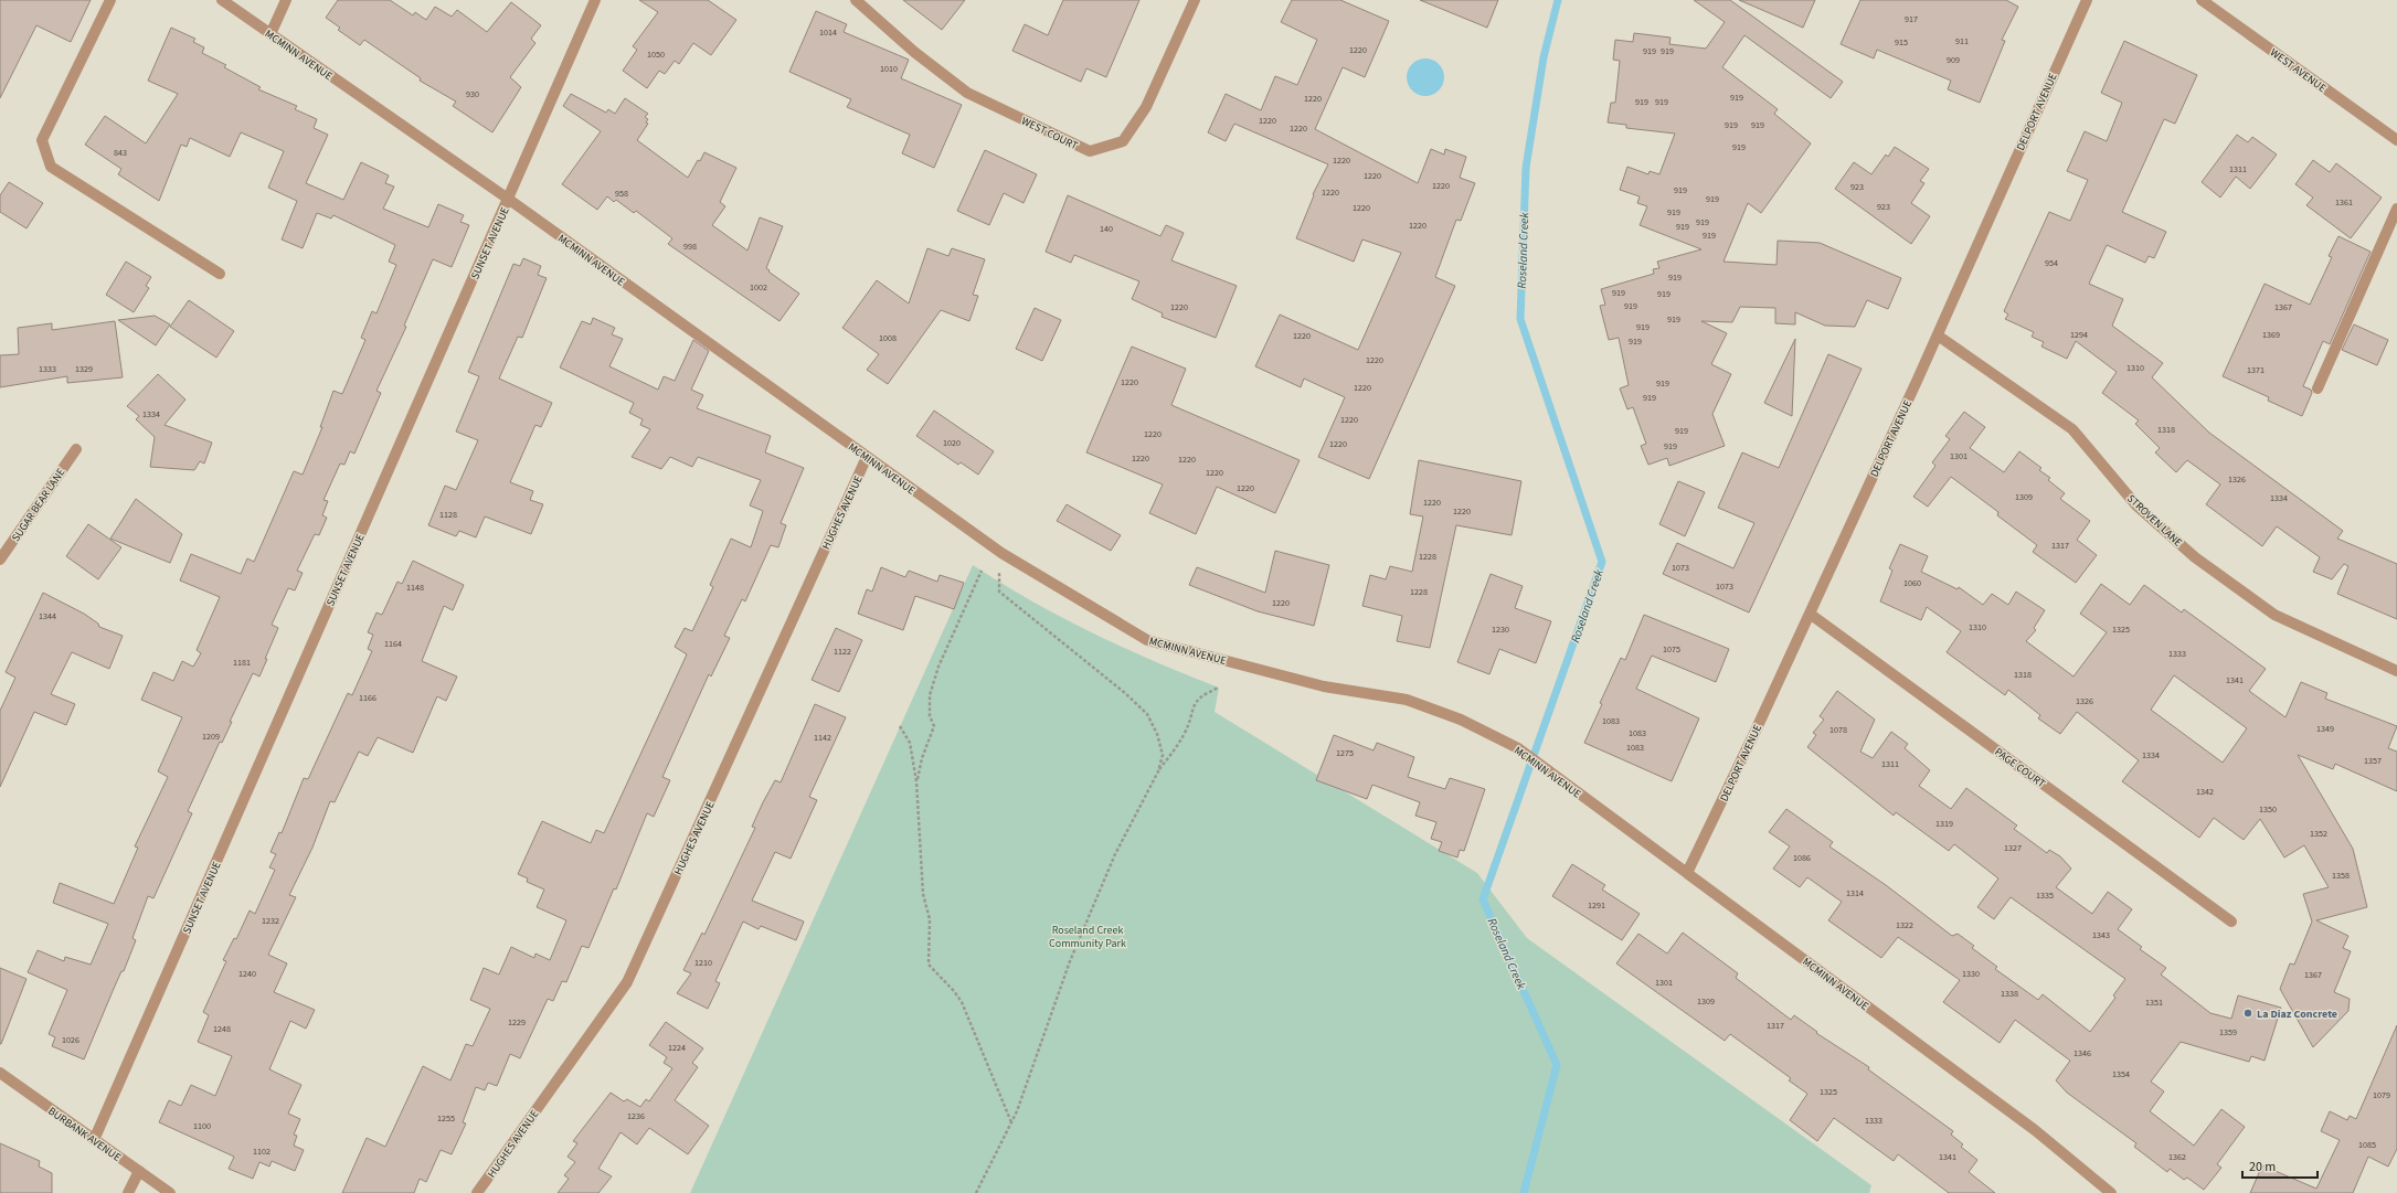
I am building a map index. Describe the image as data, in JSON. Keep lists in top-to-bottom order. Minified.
{"streets":{"street":["MCMINN AVENUE","WEST AVENUE","DELPORT AVENUE","WEST COURT","SUNSET AVENUE","SUGAR BEAR LANE","HUGHES AVENUE","STROVEN LANE","PAGE COURT","BURBANK AVENUE"]},"crossings":[["MCMINN AVENUE","DELPORT AVENUE"],["MCMINN AVENUE","SUNSET AVENUE"],["MCMINN AVENUE","HUGHES AVENUE"],["DELPORT AVENUE","STROVEN LANE"],["DELPORT AVENUE","PAGE COURT"],["SUNSET AVENUE","BURBANK AVENUE"]],"water":["Roseland Creek"],"parks":["Roseland Creek Community Park"],"places":["La Diaz Concrete"],"house_numbers":["917","1014","911","915","1220","919","919","1050","909","1010","930","919","1220","919","919","1220","919","919","1220","919","843","1220","1311","1220","1220","923","919","1220","958","919","1361","923","1220","919","919","1220","919","140","919","998","954","919","1002","919","919","919","1220","1367","919","919","1294","1369","1220","1008","919","1220","1310","1333","1329","1371","1220","919","1220","919","1334","1220","1318","919","1220","1020","1220","919","1301","1220","1220","1220","1326","1220","1309","1334","1220","1220","1128","1317","1228","1073","1060","1073","1148","1228","1220","1344","1310","1230","1325","1164","1075","1122","1333","1181","1318","1341","1166","1326","1083","1349","1078","1083","1209","1142","1083","1275","1334","1357","1311","1342","1350","1319","1352","1327","1086","1358","1314","1335","1291","1232","1322","1343","1210","1240","1330","1367","1301","1338","1309","1351","1229","1317","1248","1359","1026","1224","1346","1354","1325","1079","1236","1255","1333","1100","1085","1102","1341","1362"],"scale_bar":"20 m"}
